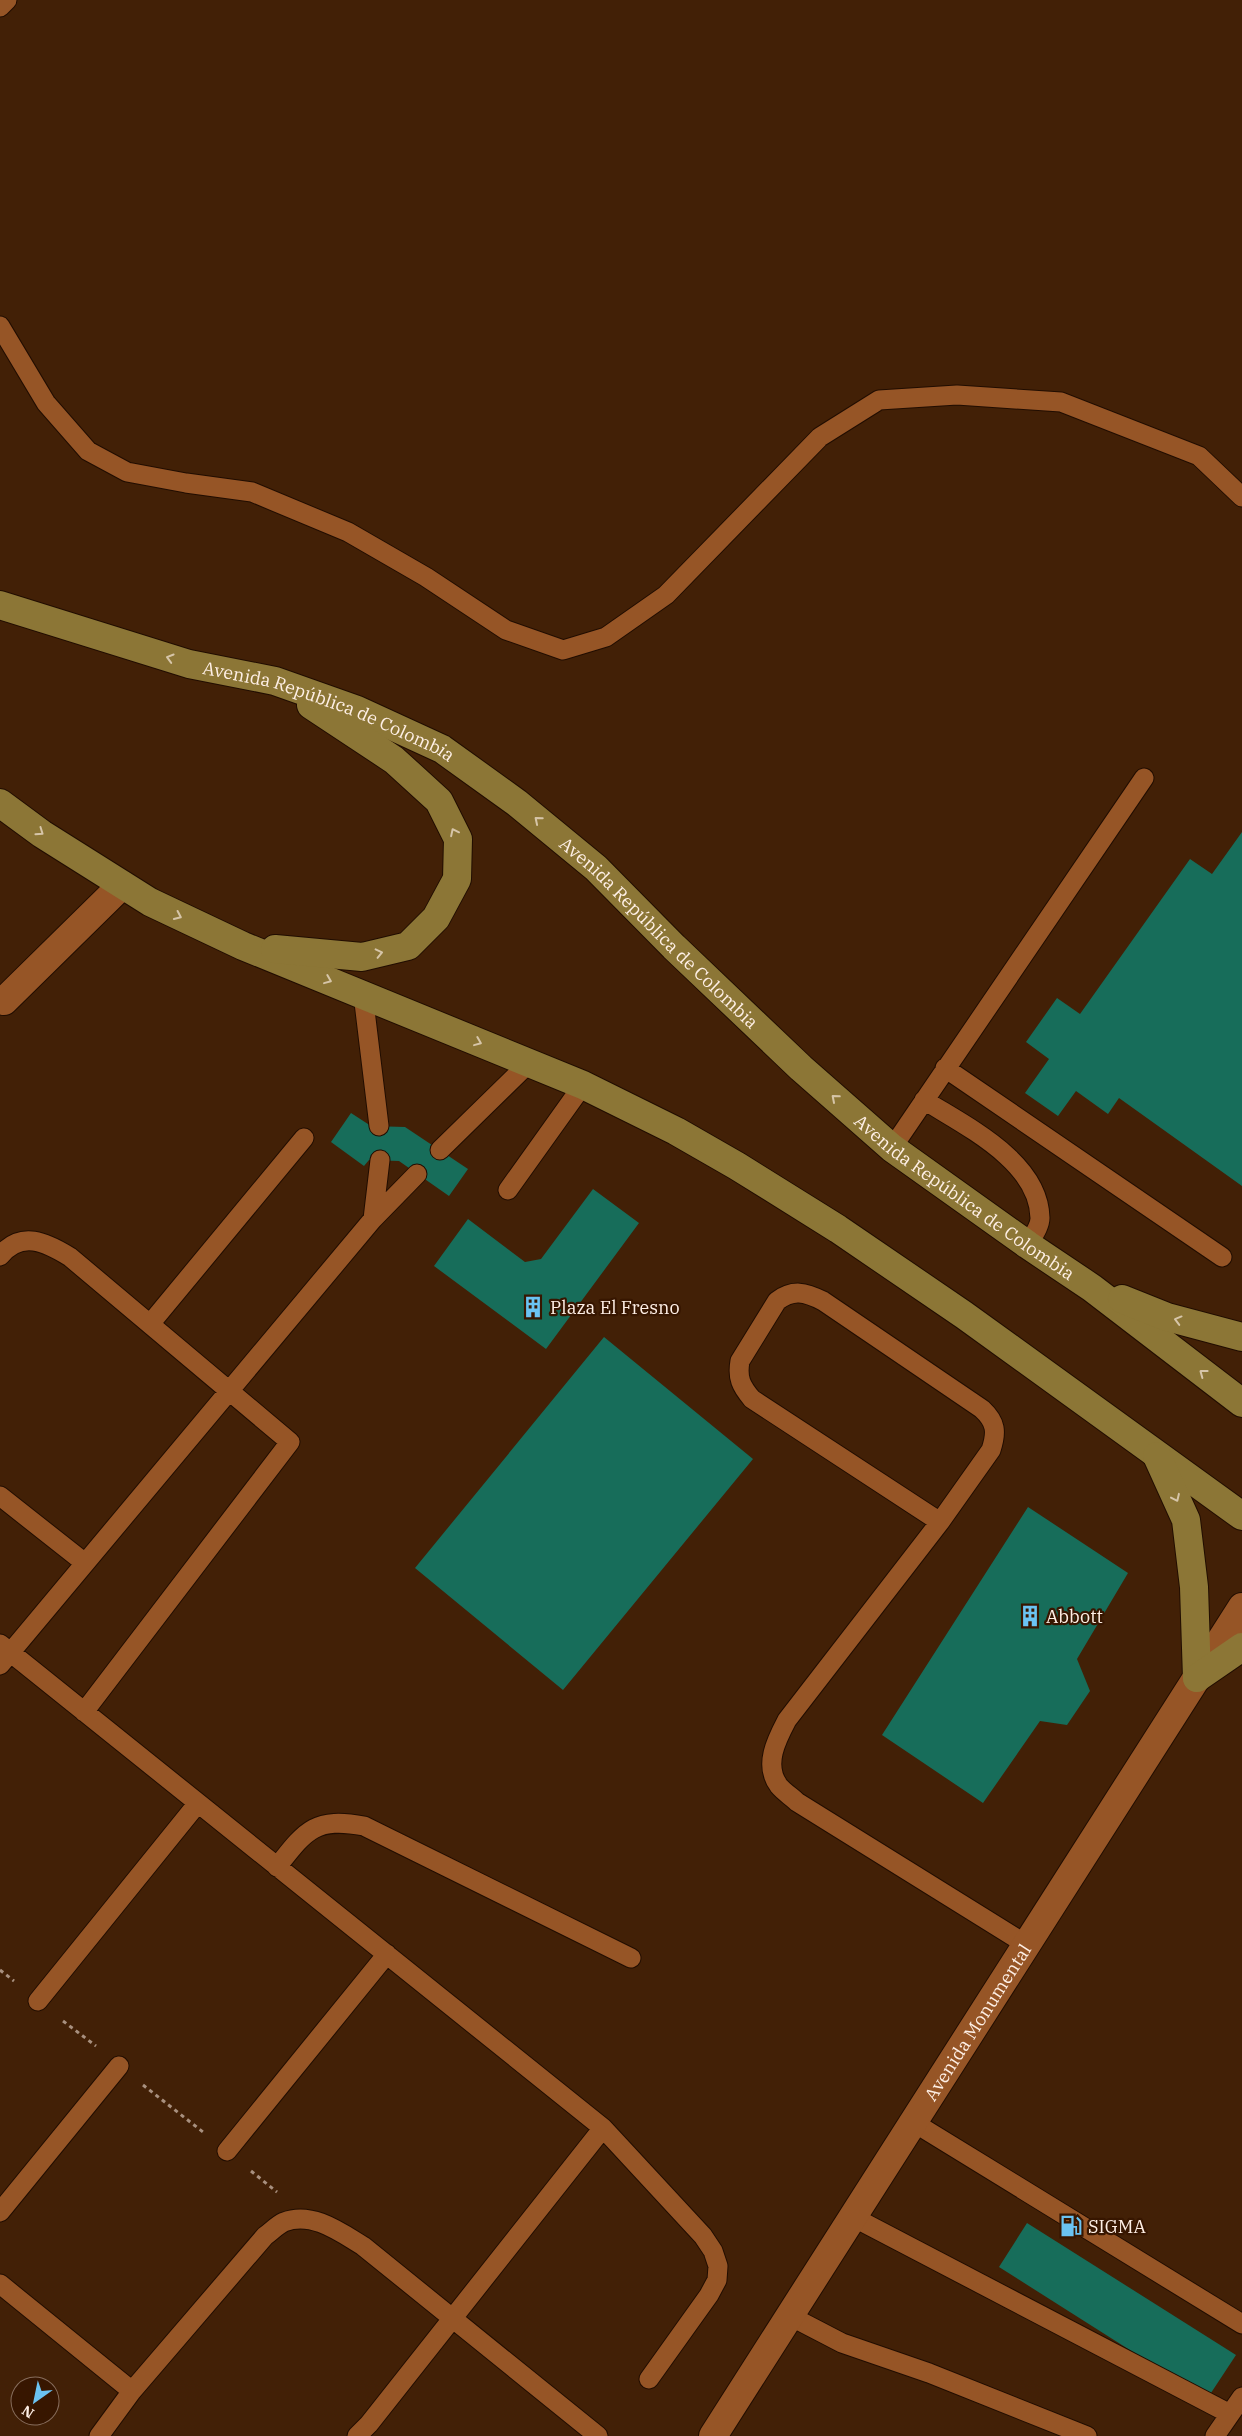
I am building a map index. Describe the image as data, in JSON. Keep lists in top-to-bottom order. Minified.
{"streets":{"main road":["Avenida República de Colombia","Avenida Monumental"]},"places":{"building":["Plaza El Fresno","Abbott"],"fuel station":["SIGMA"]},"north":"bottom left"}
